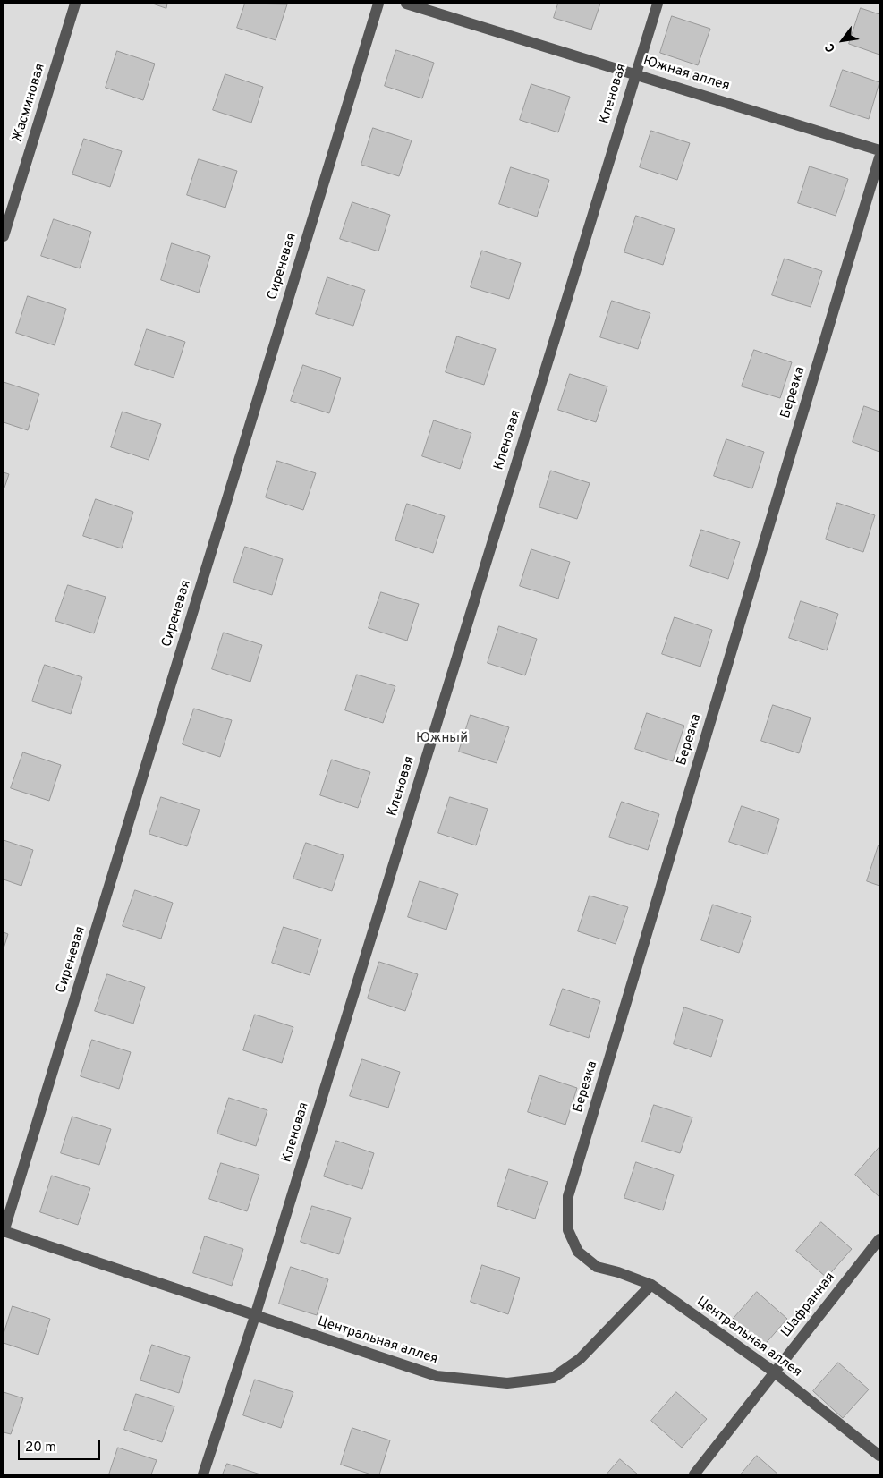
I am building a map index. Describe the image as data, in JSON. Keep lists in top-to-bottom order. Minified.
{"streets":{"street":["Южная аллея","Кленовая","Жасминовая","Сиреневая","Березка","Шафранная","Центральная аллея"]},"crossings":[["Южная аллея","Кленовая"],["Кленовая","Центральная аллея"],["Сиреневая","Центральная аллея"],["Березка","Центральная аллея"],["Шафранная","Центральная аллея"]],"parks":["Южный"],"scale_bar":"20 m","north":"bottom left"}
